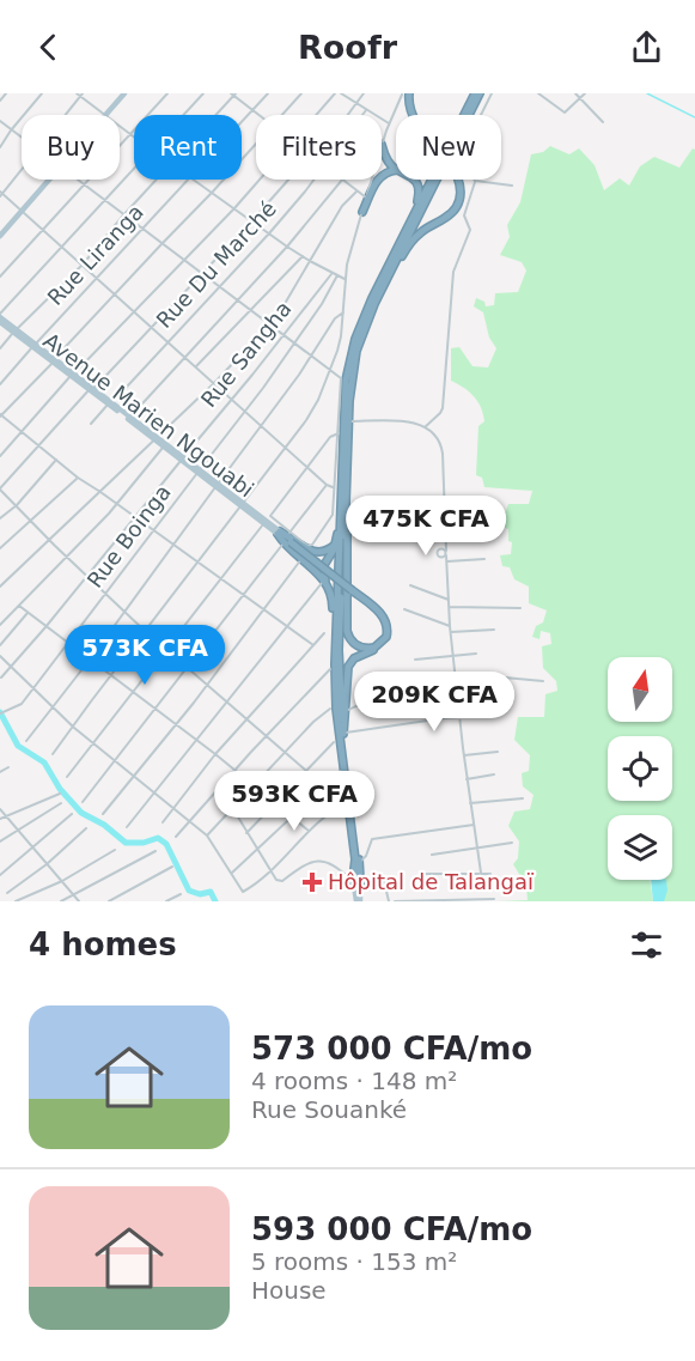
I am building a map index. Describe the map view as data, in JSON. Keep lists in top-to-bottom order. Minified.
{"streets":{"main road":["Avenue Marien Ngouabi"],"street":["Rue Liranga","Rue Du Marché","Rue Sangha","Rue Boinga"]},"crossings":[["Rue Liranga","Avenue Marien Ngouabi"],["Rue Du Marché","Avenue Marien Ngouabi"],["Rue Sangha","Avenue Marien Ngouabi"],["Avenue Marien Ngouabi","Rue Boinga"]],"places":{"health":["Hôpital de Talangaï"]},"north":"top","page":{"header":"Roofr","chip":["Buy","Rent","Filters","New"],"price":["475K CFA","573K CFA","209K CFA","593K CFA"],"heading":"4 homes","list":[{"name":"573 000 CFA/mo","note":"4 rooms · 148 m² · Rue Souanké"},{"name":"593 000 CFA/mo","note":"5 rooms · 153 m² · House"}]}}
